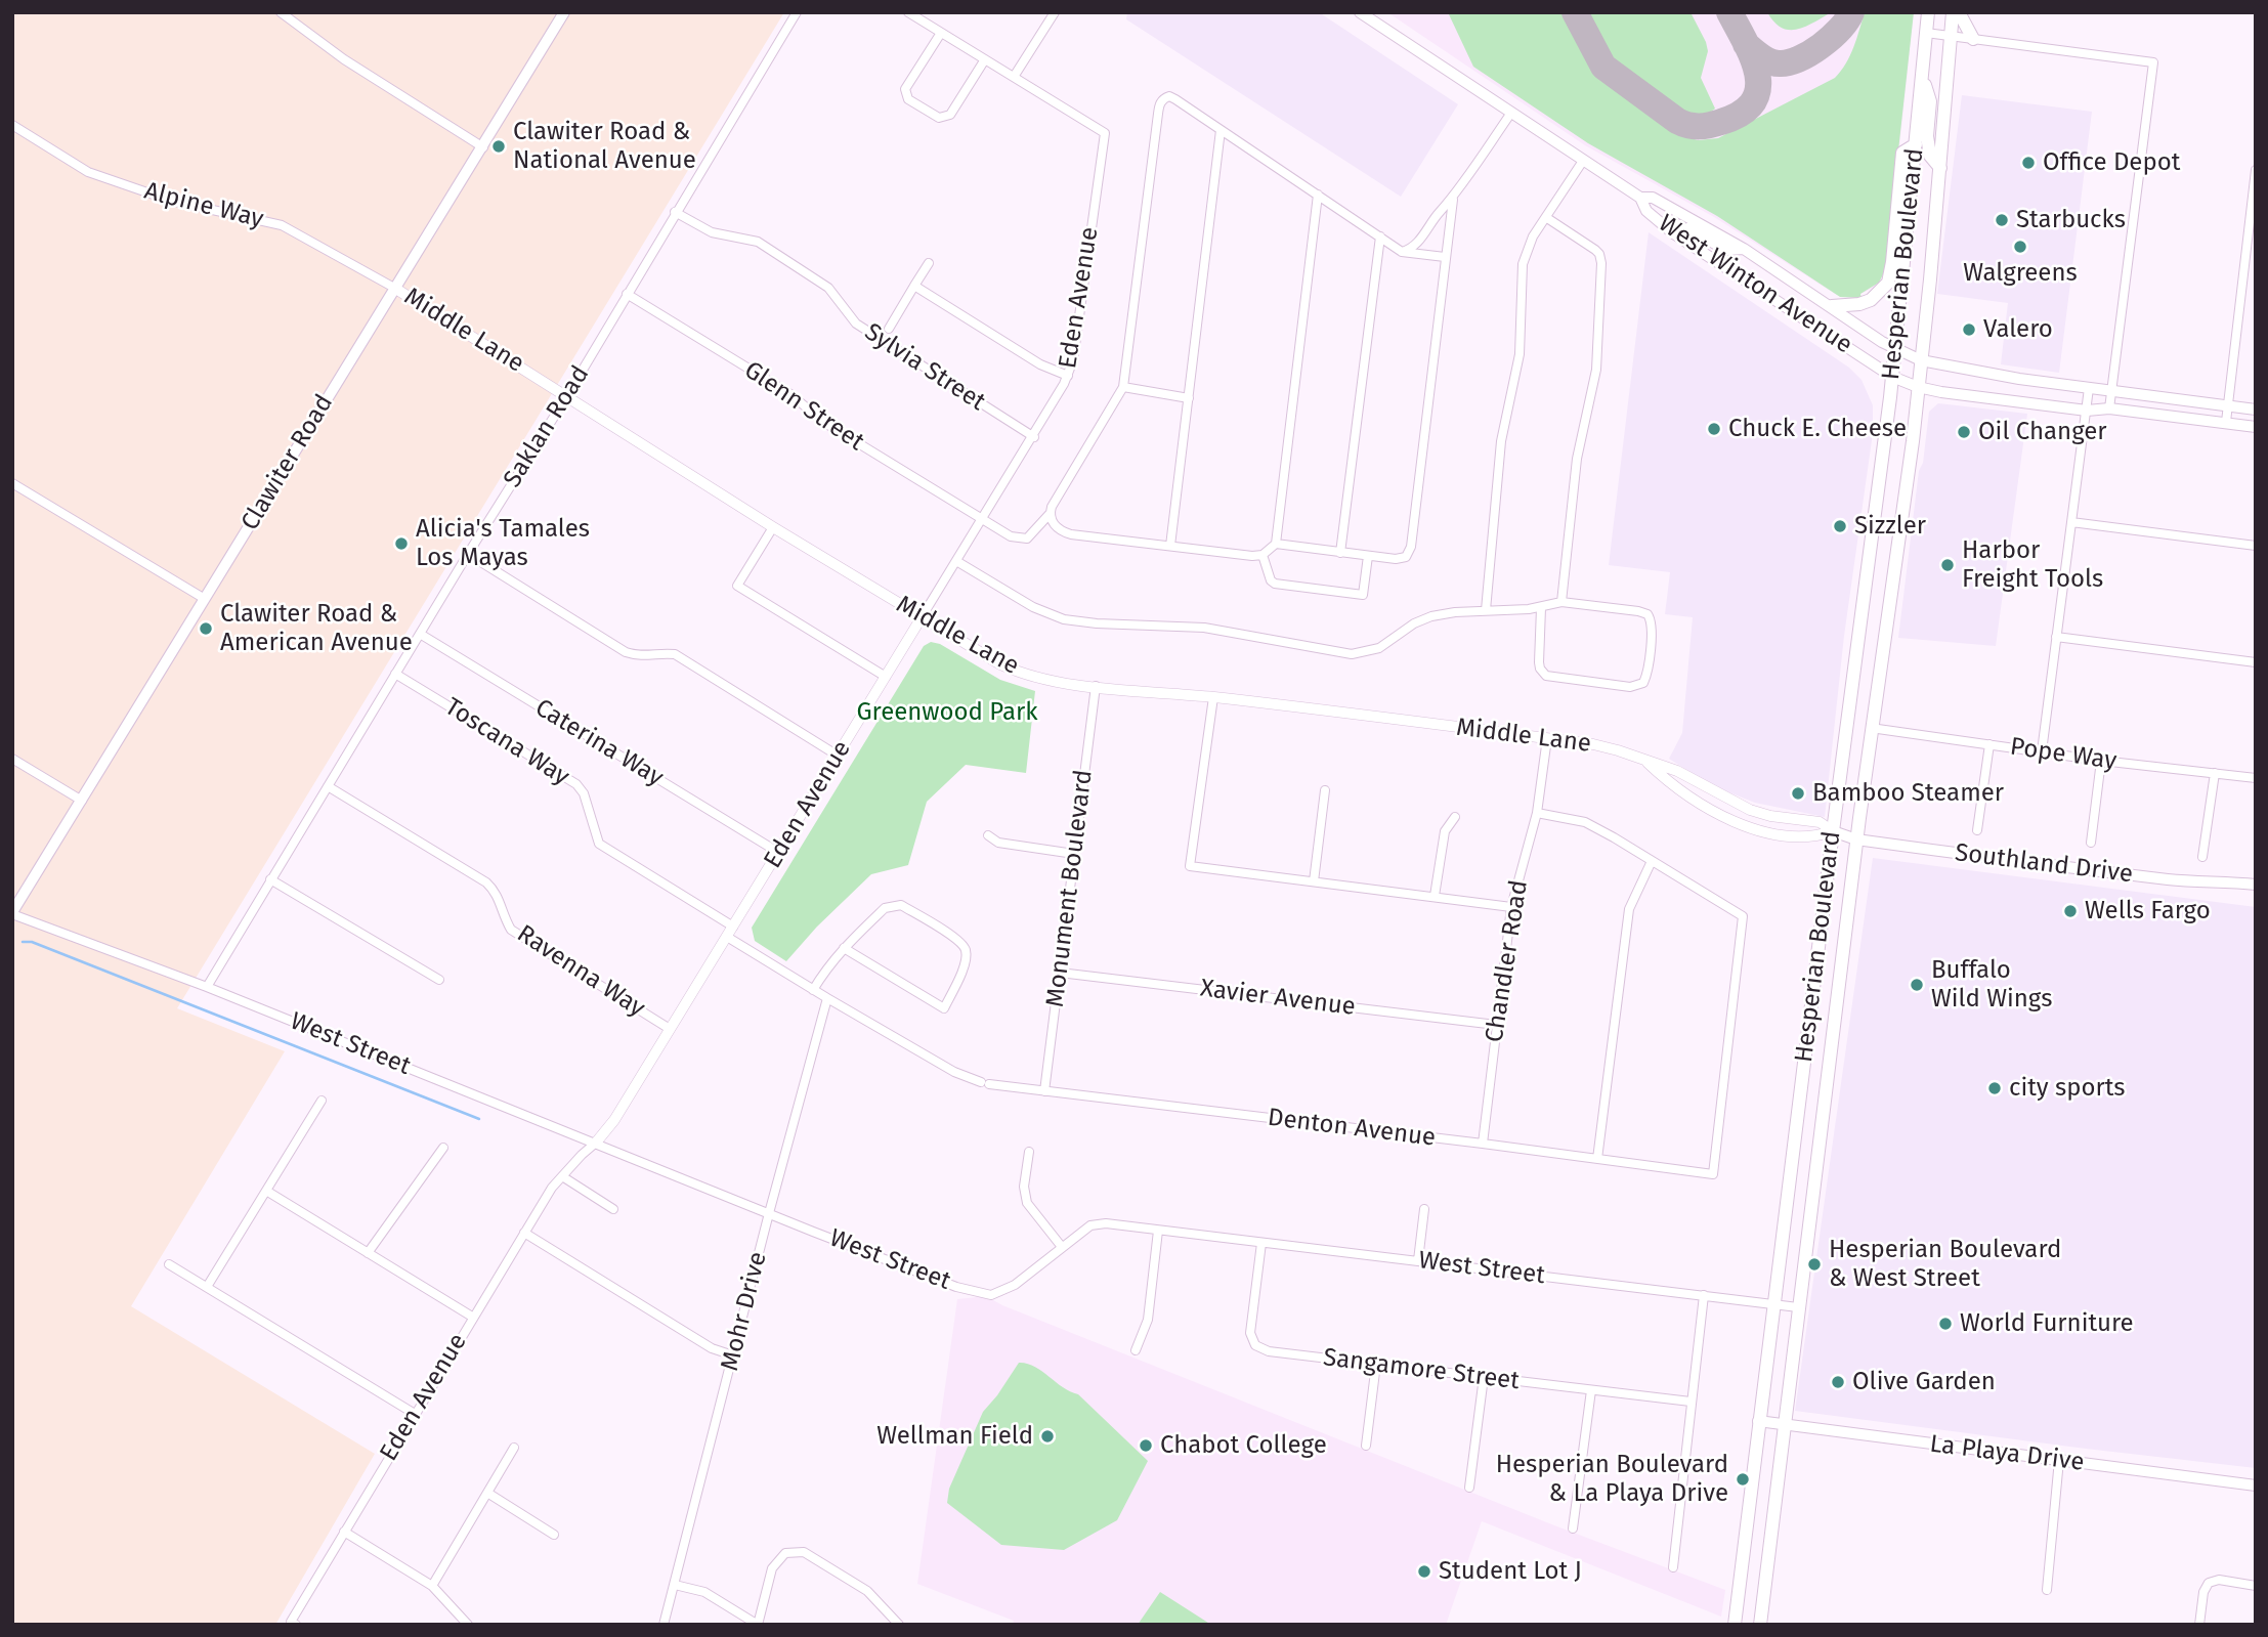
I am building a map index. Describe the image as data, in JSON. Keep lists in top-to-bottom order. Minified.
{"streets":{"main road":["Hesperian Boulevard","West Winton Avenue","Clawiter Road","Southland Drive","La Playa Drive"],"street":["Alpine Way","Eden Avenue","Middle Lane","Sylvia Street","Glenn Street","Saklan Road","Toscana Way","Caterina Way","Pope Way","Monument Boulevard","Chandler Road","Ravenna Way","Xavier Avenue","West Street","Denton Avenue","Mohr Drive","Sangamore Street"]},"crossings":[["Alpine Way","Middle Lane"],["Alpine Way","Clawiter Road"],["Hesperian Boulevard","West Winton Avenue"],["Hesperian Boulevard","Middle Lane"],["Hesperian Boulevard","Pope Way"],["Hesperian Boulevard","Southland Drive"],["Hesperian Boulevard","West Street"],["Hesperian Boulevard","La Playa Drive"],["Eden Avenue","Middle Lane"],["Eden Avenue","Sylvia Street"],["Eden Avenue","Glenn Street"],["Eden Avenue","Toscana Way"],["Eden Avenue","Caterina Way"],["Eden Avenue","Ravenna Way"],["Eden Avenue","West Street"],["Eden Avenue","Denton Avenue"],["Middle Lane","Saklan Road"],["Middle Lane","Clawiter Road"],["Middle Lane","Southland Drive"],["Middle Lane","Monument Boulevard"],["Middle Lane","Chandler Road"],["Sylvia Street","Saklan Road"],["Glenn Street","Saklan Road"],["Saklan Road","Toscana Way"],["Saklan Road","Caterina Way"],["Saklan Road","Ravenna Way"],["Saklan Road","West Street"],["Clawiter Road","West Street"],["Toscana Way","Denton Avenue"],["Monument Boulevard","Xavier Avenue"],["Monument Boulevard","Denton Avenue"],["Chandler Road","Xavier Avenue"],["Chandler Road","Denton Avenue"],["West Street","Mohr Drive"],["West Street","Sangamore Street"],["Denton Avenue","Mohr Drive"]],"parks":["Greenwood Park"],"places":["Clawiter Road & National Avenue","Office Depot","Starbucks","Walgreens","Valero","Chuck E. Cheese","Oil Changer","Sizzler","Alicia's Tamales Los Mayas","Harbor Freight Tools","Clawiter Road & American Avenue","Bamboo Steamer","Wells Fargo","Buffalo Wild Wings","city sports","Hesperian Boulevard & West Street","World Furniture","Olive Garden","Wellman Field","Chabot College","Hesperian Boulevard & La Playa Drive","Student Lot J"]}
